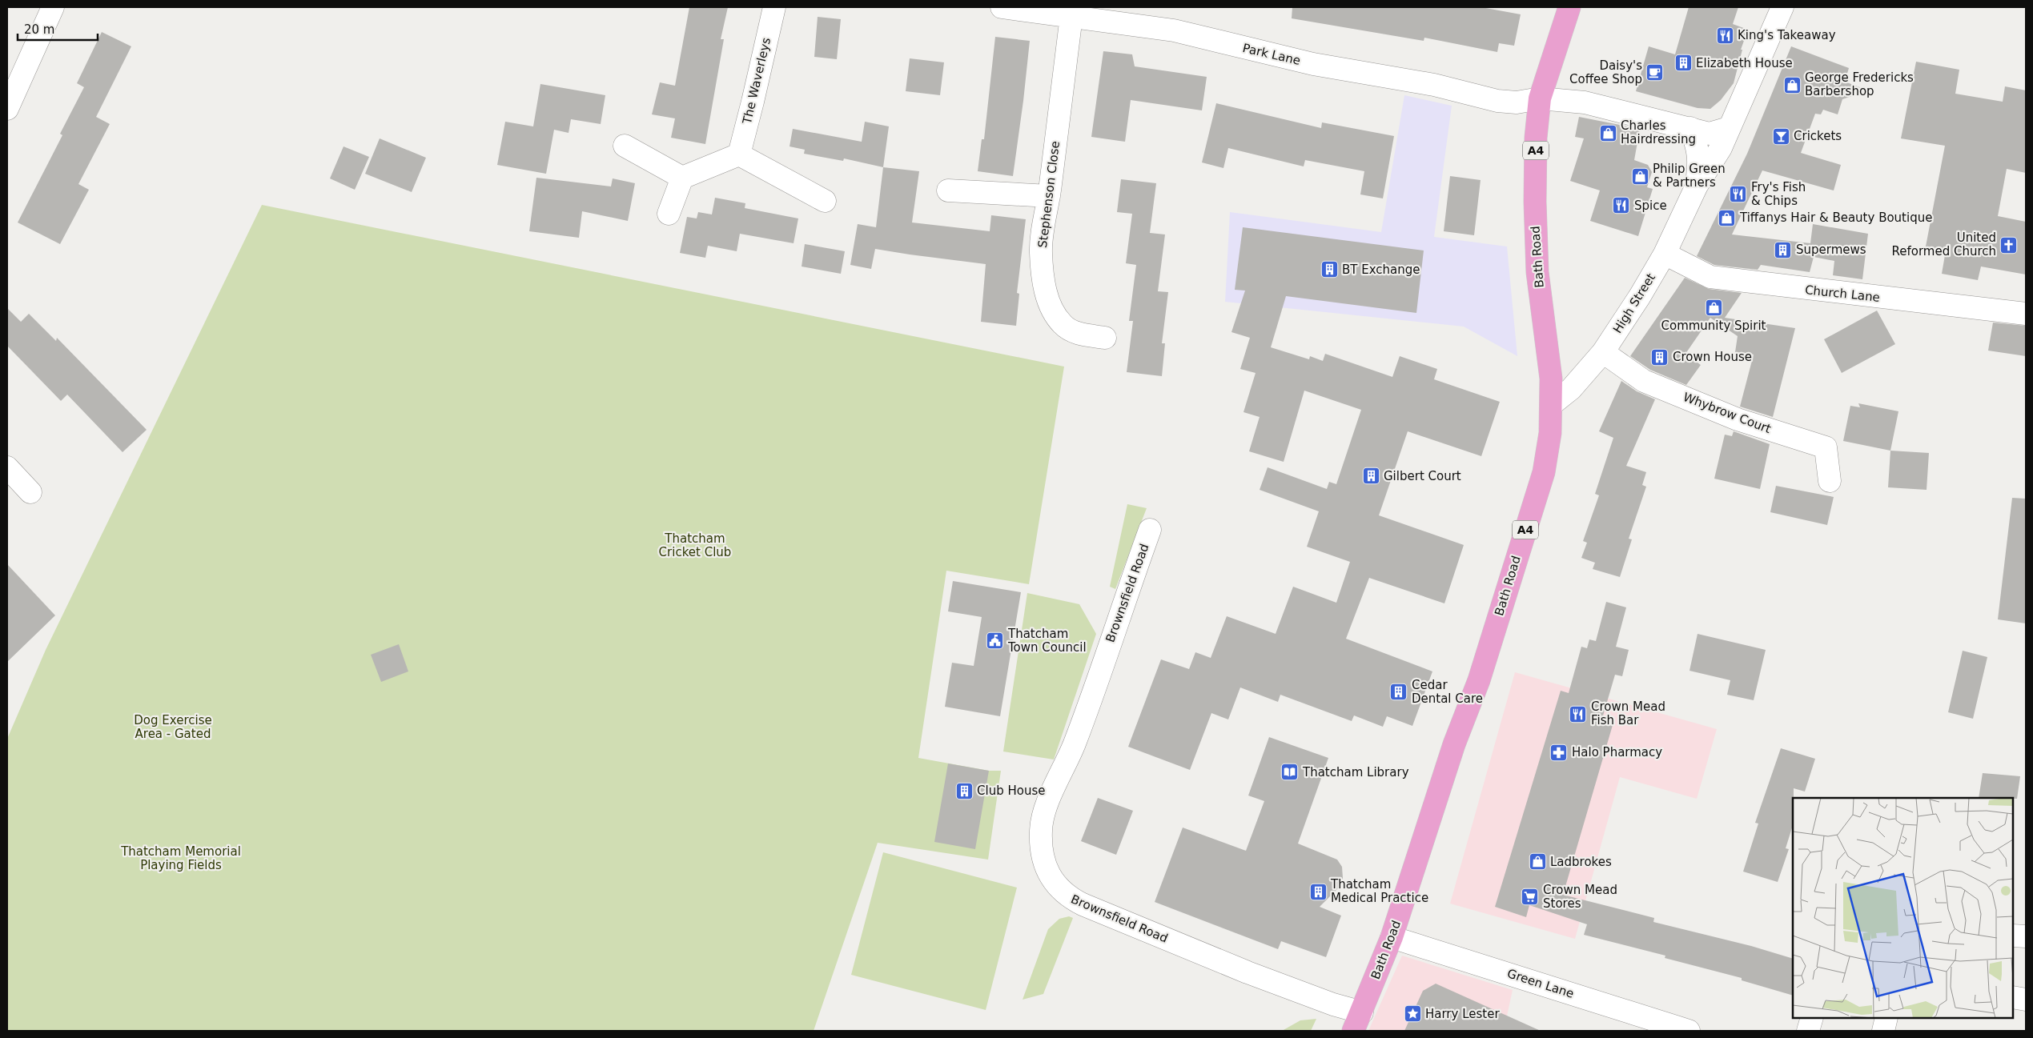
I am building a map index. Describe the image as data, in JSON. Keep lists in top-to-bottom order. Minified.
{"streets":{"main road":["A4","Bath Road"],"street":["Park Lane","The Waverleys","Stephenson Close","Church Lane","High Street","Whybrow Court","Brownsfield Road","Green Lane"]},"crossings":[["Park Lane","A4"],["Park Lane","Stephenson Close"],["Park Lane","Bath Road"],["A4","Bath Road"],["Bath Road","High Street"],["Bath Road","Brownsfield Road"],["Bath Road","Green Lane"],["Church Lane","High Street"],["High Street","Whybrow Court"]],"parks":["Thatcham Cricket Club","Dog Exercise Area - Gated","Thatcham Memorial Playing Fields"],"places":{"restaurant":["King's Takeaway","Fry's Fish & Chips","Spice","Crown Mead Fish Bar"],"building":["Elizabeth House","Supermews","BT Exchange","Crown House","Gilbert Court","Cedar Dental Care","Club House","Thatcham Medical Practice"],"cafe":["Daisy's Coffee Shop"],"shop":["George Fredericks Barbershop","Charles Hairdressing","Philip Green & Partners","Tiffanys Hair & Beauty Boutique","Community Spirit","Ladbrokes"],"bar":["Crickets"],"church":["United Reformed Church"],"public building":["Thatcham Town Council"],"pharmacy":["Halo Pharmacy"],"library":["Thatcham Library"],"supermarket":["Crown Mead Stores"],"place":["Harry Lester"]},"scale_bar":"20 m"}
